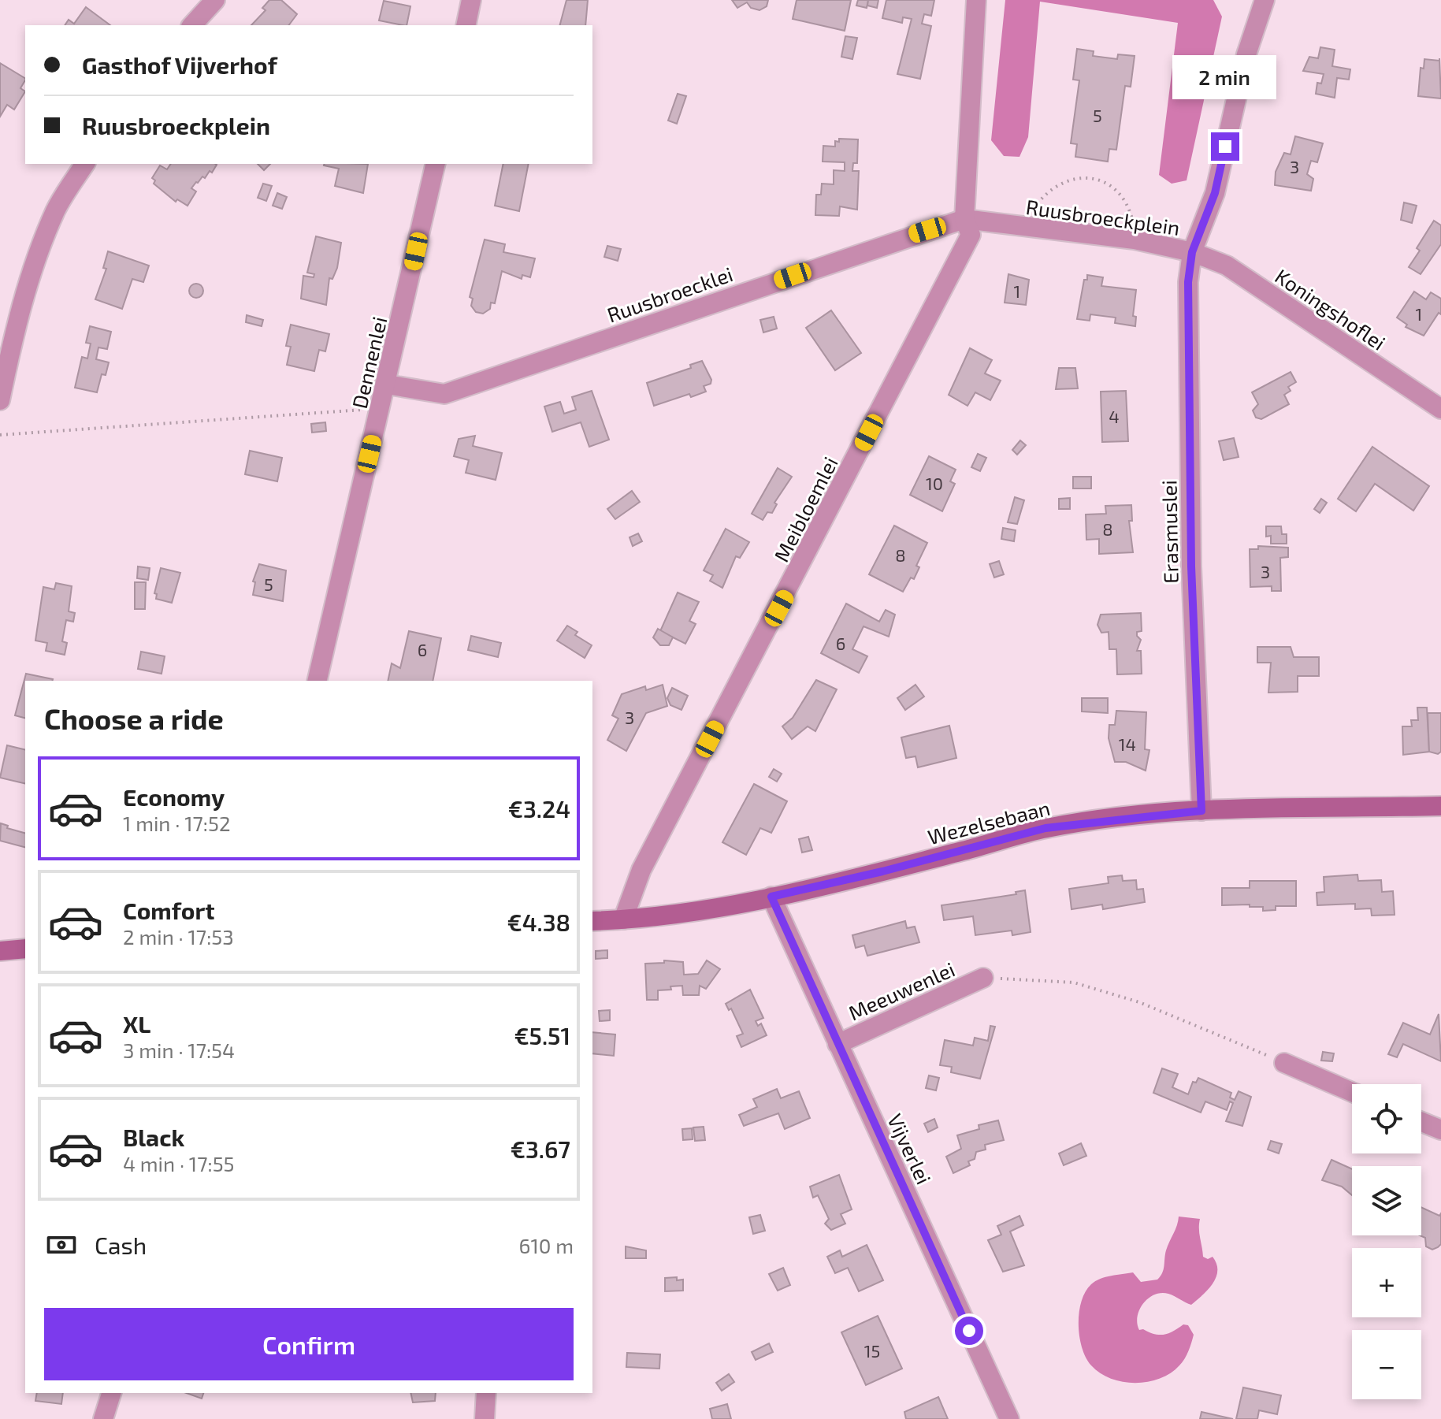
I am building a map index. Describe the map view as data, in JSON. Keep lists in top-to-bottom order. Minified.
{"streets":{"street":["Ruusbroeckplein","Ruusbroecklei","Koningshoflei","Dennenlei","Meibloemlei","Erasmuslei","Wezelsebaan","Meeuwenlei","Vijverlei"]},"crossings":[["Ruusbroeckplein","Ruusbroecklei"],["Ruusbroeckplein","Koningshoflei"],["Ruusbroeckplein","Meibloemlei"],["Ruusbroeckplein","Erasmuslei"],["Ruusbroecklei","Dennenlei"],["Ruusbroecklei","Meibloemlei"],["Koningshoflei","Erasmuslei"],["Meibloemlei","Wezelsebaan"],["Erasmuslei","Wezelsebaan"],["Wezelsebaan","Vijverlei"],["Meeuwenlei","Vijverlei"]],"house_numbers":["5","3","1","1","4","10","8","8","3","5","6","6","3","14","15"],"page":{"banner":["Gasthof Vijverhof","Ruusbroeckplein"],"bubble":"2 min","heading":"Choose a ride","list":[{"name":"Economy","note":"1 min · 17:52","value":"€3.24"},{"name":"Comfort","note":"2 min · 17:53","value":"€4.38"},{"name":"XL","note":"3 min · 17:54","value":"€5.51"},{"name":"Black","note":"4 min · 17:55","value":"€3.67"}],"map_buttons":["+","−"],"pay":["Cash","610 m"],"buttons":"Confirm"}}
